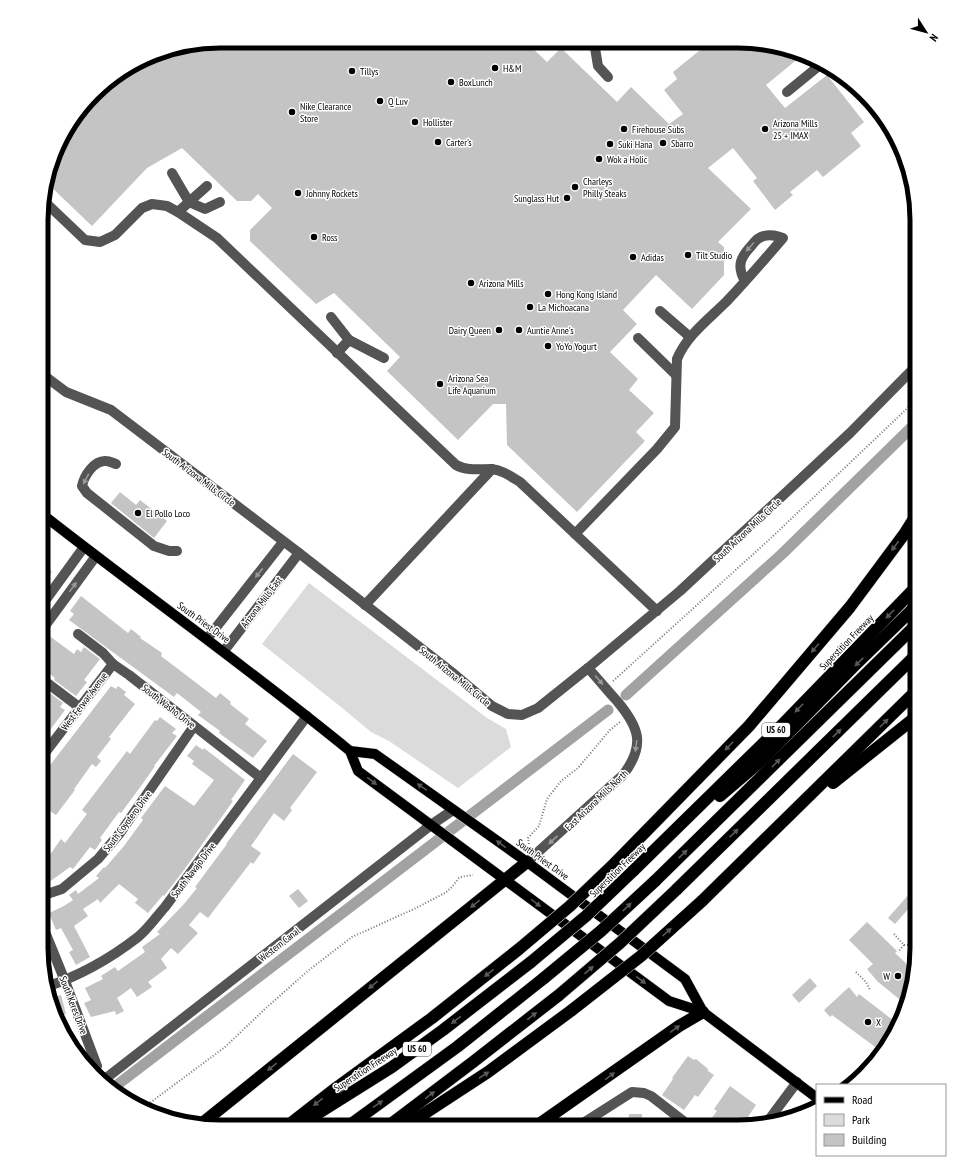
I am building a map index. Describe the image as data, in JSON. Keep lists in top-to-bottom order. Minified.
{"streets":{"highway":["Superstition Freeway","US 60"],"main road":["South Priest Drive"],"street":["South Arizona Mills Circle","Arizona Mills East","West Ferwar Avenue","South Washo Drive","East Arizona Mills North","South Coyotero Drive","South Navajo Drive","Western Canal","South Keres Drive"]},"crossings":[["South Arizona Mills Circle","Arizona Mills East"],["South Arizona Mills Circle","East Arizona Mills North"],["Arizona Mills East","South Priest Drive"],["South Priest Drive","East Arizona Mills North"],["South Priest Drive","South Navajo Drive"],["South Priest Drive","Western Canal"],["West Ferwar Avenue","South Washo Drive"],["South Washo Drive","South Coyotero Drive"],["South Washo Drive","South Navajo Drive"],["South Navajo Drive","South Keres Drive"]],"one_way":["East Arizona Mills North"],"places":["H&M","Tillys","BoxLunch","Q Luv","Nike Clearance Store","Hollister","Firehouse Subs","Arizona Mills 25 + IMAX","Carter's","Sbarro","Suki Hana","Wok a Holic","Charleys Philly Steaks","Johnny Rockets","Sunglass Hut","Ross","Tilt Studio","Adidas","Arizona Mills","Hong Kong Island","La Michoacana","Dairy Queen","Auntie Anne's","YoYo Yogurt","Arizona Sea Life Aquarium","El Pollo Loco","W","X"],"legend":["Road","Park","Building"],"north":"bottom right"}
